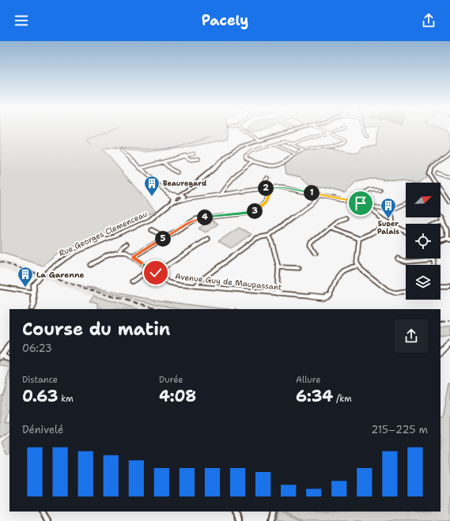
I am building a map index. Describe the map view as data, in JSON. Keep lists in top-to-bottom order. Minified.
{"streets":{"street":["Rue Georges Clemenceau","Avenue Guy de Maupassant"]},"places":{"building":["Beauregard","Super Palais","La Garenne"]},"north":"top right","page":{"header":"Pacely","pins":["2","1","3","4","5"],"heading":["Course du matin","06:23"],"stats":[["Distance","0.63 km"],["Durée","4:08"],["Allure","6:34 /km"]],"chart":["Dénivelé","215–225 m"]}}
